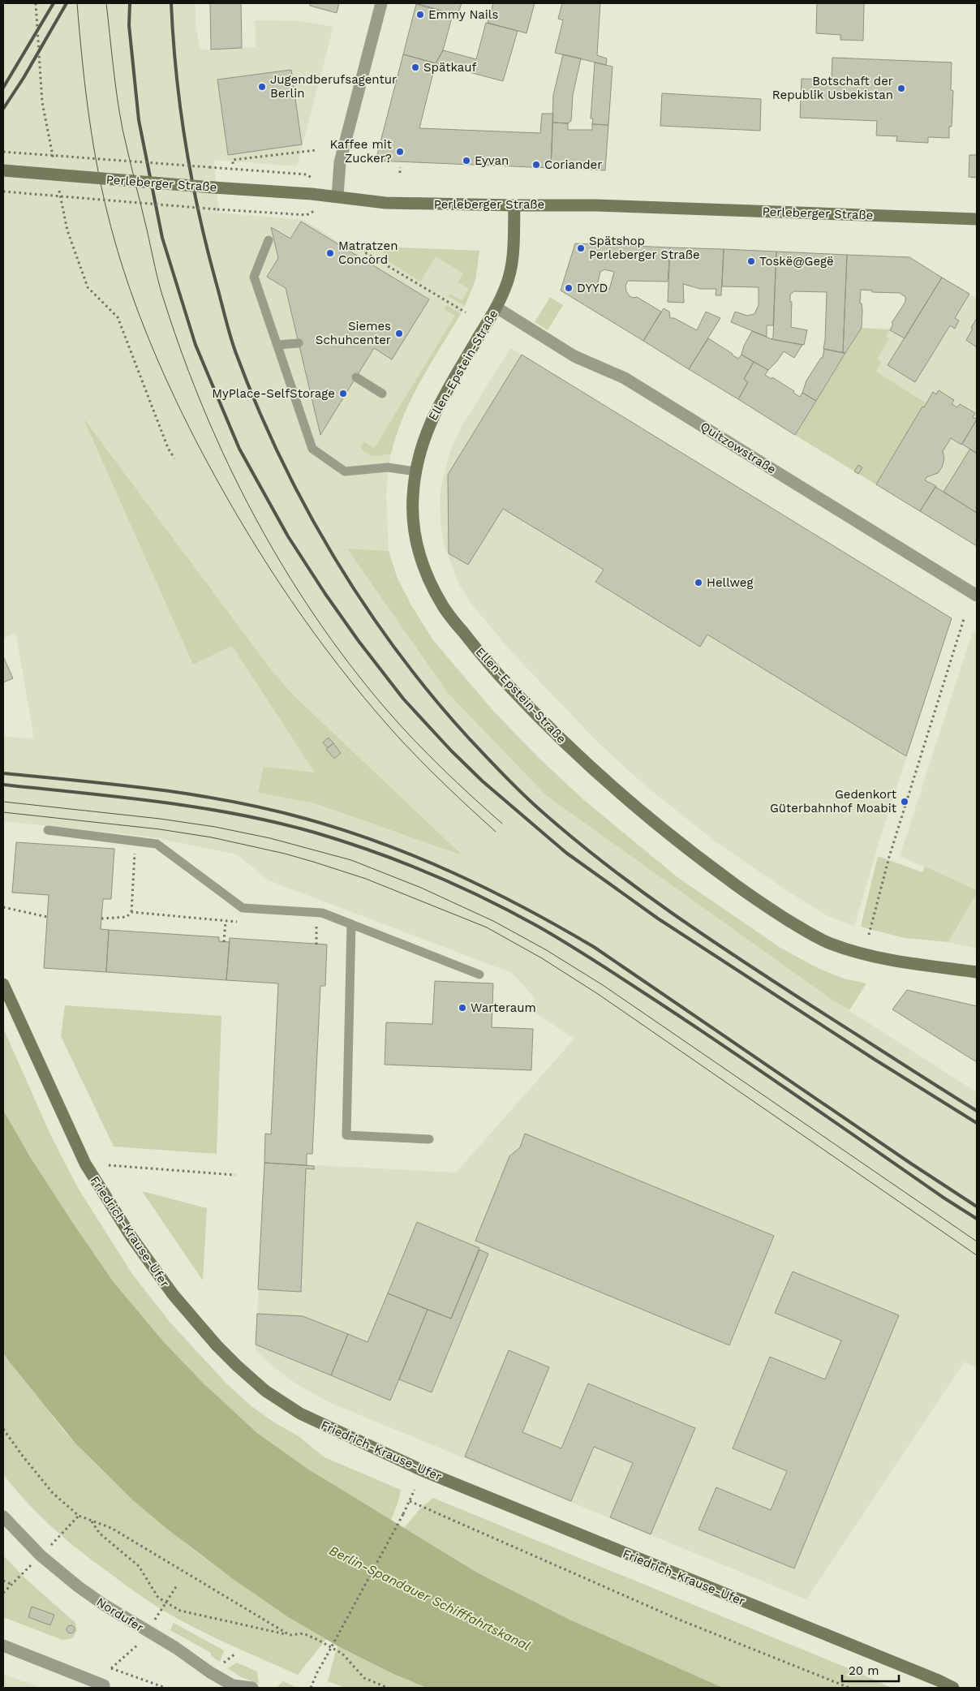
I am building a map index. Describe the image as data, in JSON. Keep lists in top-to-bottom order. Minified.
{"streets":{"main road":["Perleberger Straße","Ellen-Epstein-Straße","Friedrich-Krause-Ufer"],"street":["Quitzowstraße","Nordufer"]},"crossings":[["Perleberger Straße","Ellen-Epstein-Straße"],["Ellen-Epstein-Straße","Quitzowstraße"]],"water":["Berlin-Spandauer Schifffahrtskanal"],"places":["Emmy Nails","Spätkauf","Jugendberufsagentur Berlin","Botschaft der Republik Usbekistan","Kaffee mit Zucker?","Eyvan","Coriander","Spätshop Perleberger Straße","Matratzen Concord","Toskë@Gegë","DYYD","Siemes Schuhcenter","MyPlace-SelfStorage","Hellweg","Gedenkort Güterbahnhof Moabit","Warteraum"],"scale_bar":"20 m"}
